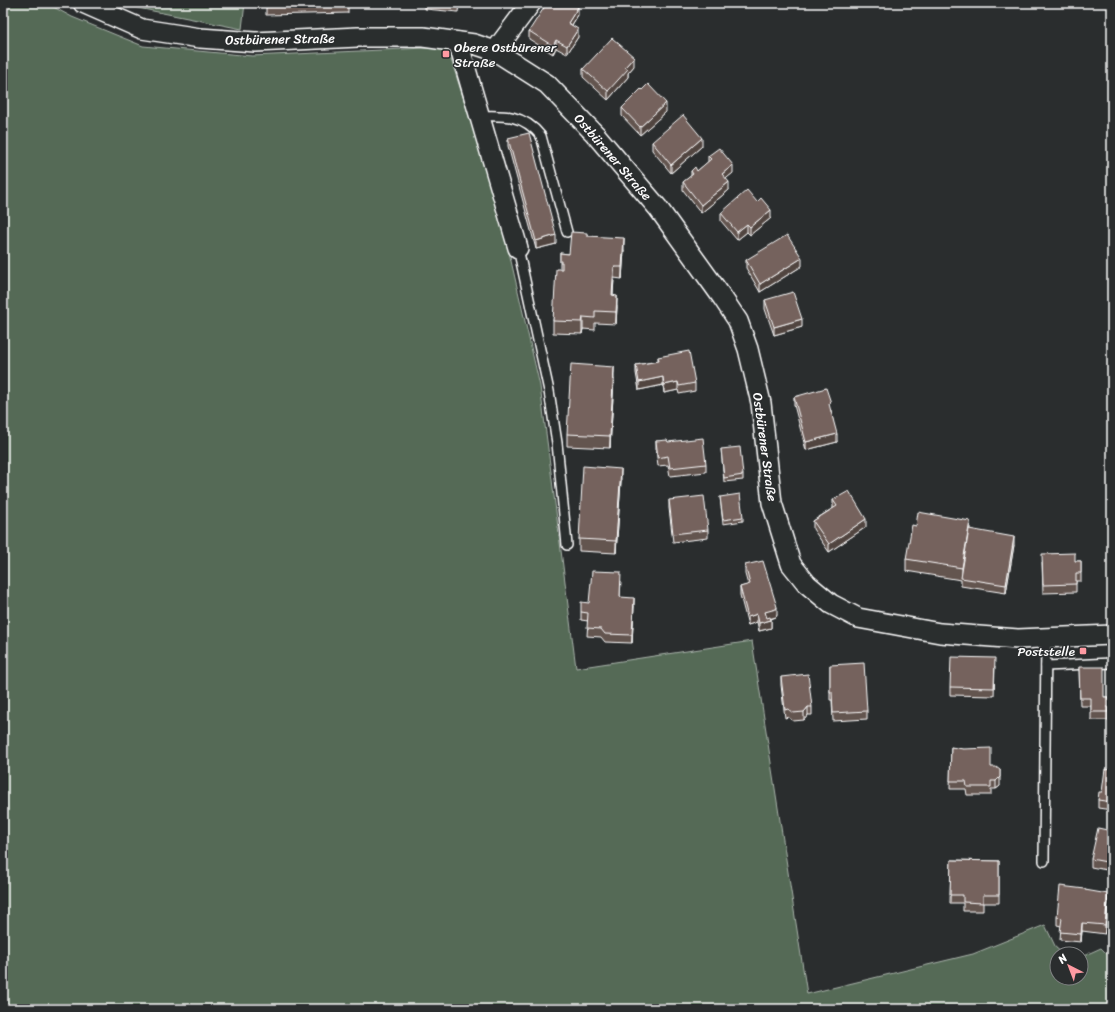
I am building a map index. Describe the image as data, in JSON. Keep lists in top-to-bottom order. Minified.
{"streets":{"street":["Ostbürener Straße"]},"places":{"transit":["Obere Ostbürener Straße","Poststelle"]},"north":"top left"}
